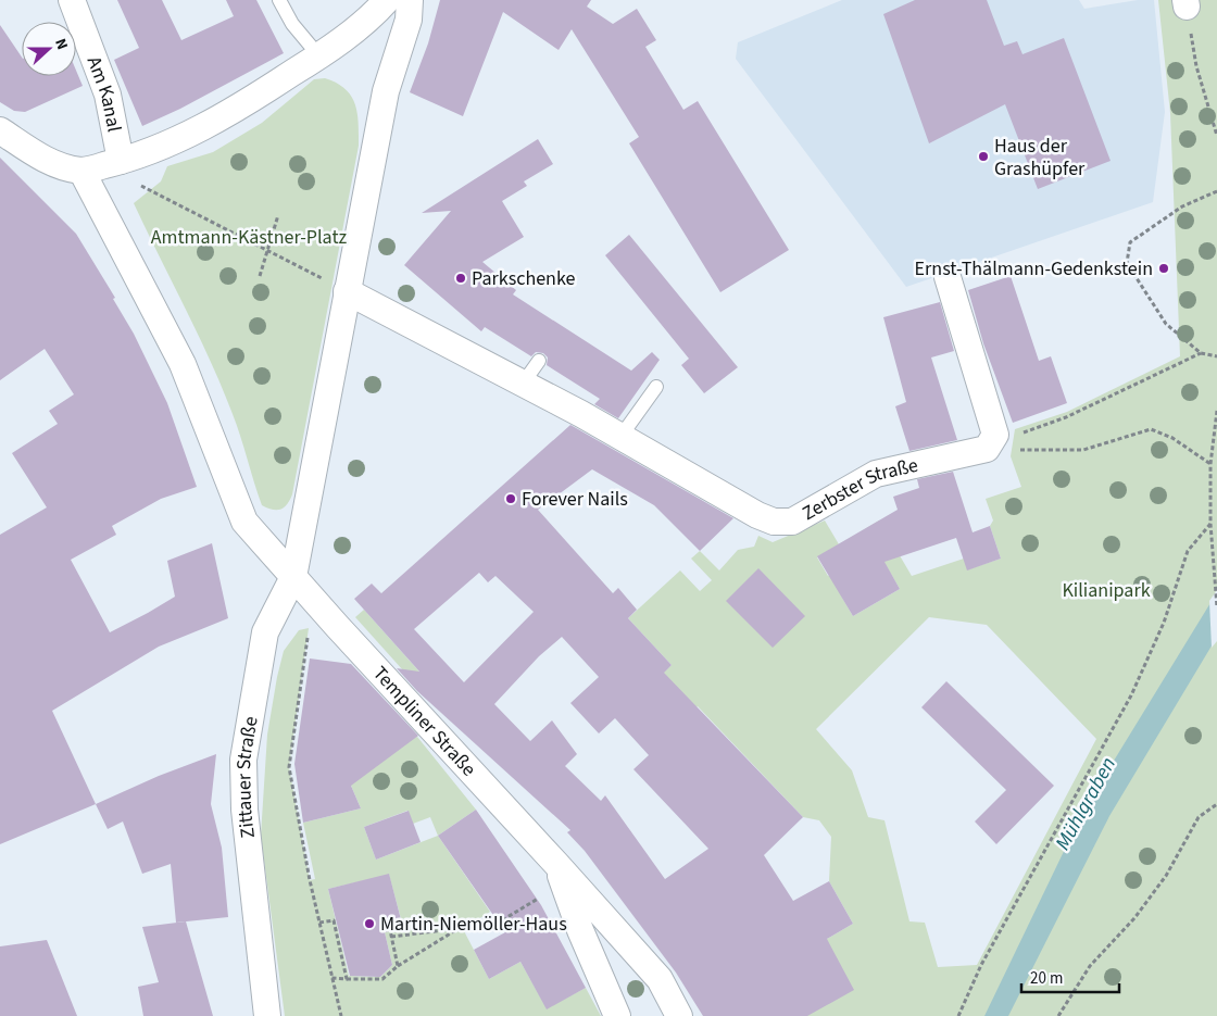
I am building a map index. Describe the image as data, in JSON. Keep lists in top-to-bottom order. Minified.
{"streets":{"street":["Am Kanal","Zerbster Straße","Templiner Straße","Zittauer Straße"]},"crossings":[["Templiner Straße","Zittauer Straße"]],"water":["Mühlgraben"],"parks":["Amtmann-Kästner-Platz","Kilianipark"],"places":["Haus der Grashüpfer","Ernst-Thälmann-Gedenkstein","Parkschenke","Forever Nails","Martin-Niemöller-Haus"],"scale_bar":"20 m","north":"right"}
